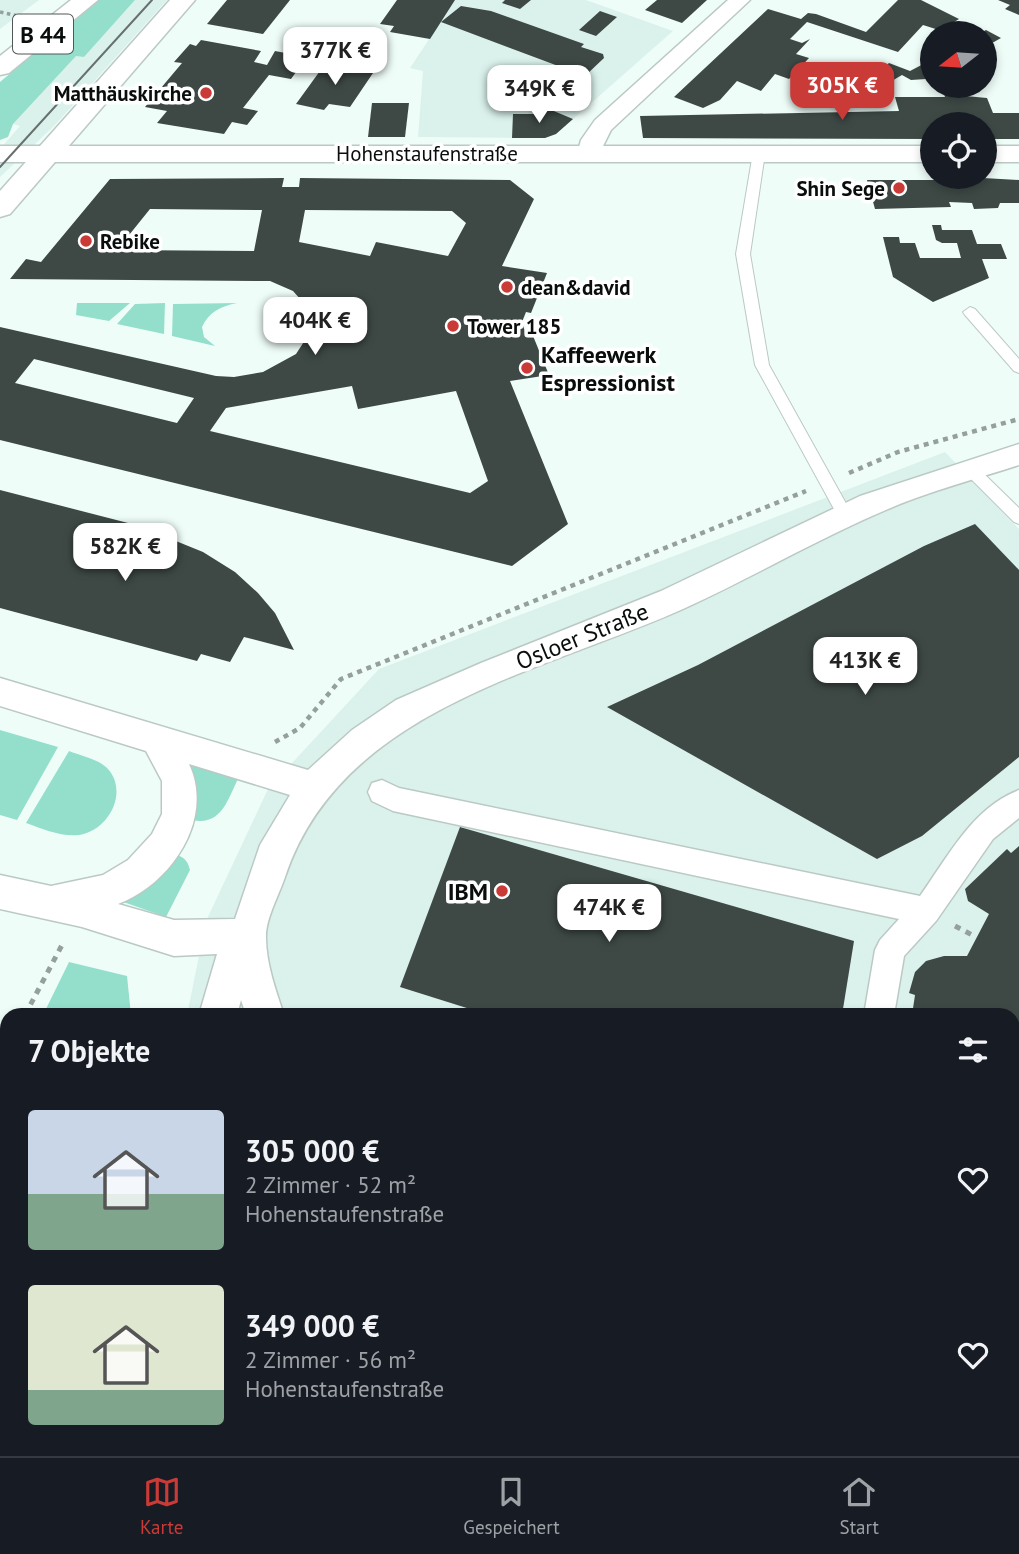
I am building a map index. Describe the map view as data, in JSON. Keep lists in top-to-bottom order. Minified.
{"streets":{"main road":["B 44","Hohenstaufenstraße"],"street":["Osloer Straße"]},"places":["Matthäuskirche","Shin Sege","Rebike","dean&david","Tower 185","Kaffeewerk Espressionist","IBM"],"north":"left","page":{"price":["377K €","305K €","349K €","404K €","582K €","413K €","474K €"],"heading":"7 Objekte","list":[{"name":"305 000 €","note":"2 Zimmer · 52 m² · Hohenstaufenstraße"},{"name":"349 000 €","note":"2 Zimmer · 56 m² · Hohenstaufenstraße"}],"tabs":["Karte","Gespeichert","Start"]}}
